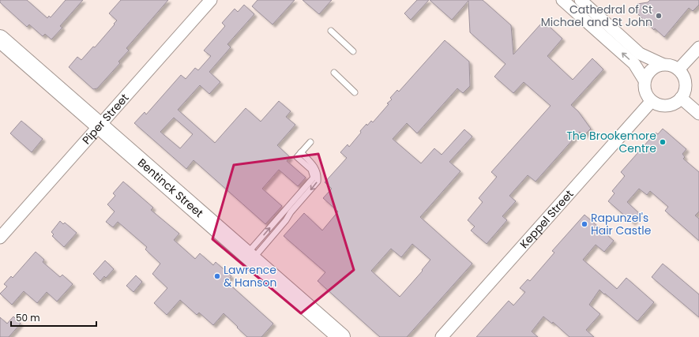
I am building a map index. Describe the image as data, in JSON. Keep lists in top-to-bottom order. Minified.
{"streets":{"main road":["Bentinck Street"],"street":["Piper Street","Keppel Street"]},"crossings":[["Piper Street","Bentinck Street"]],"places":["Cathedral of St Michael and St John","The Brookemore Centre","Rapunzel's Hair Castle","Lawrence & Hanson"],"scale_bar":"50 m"}
